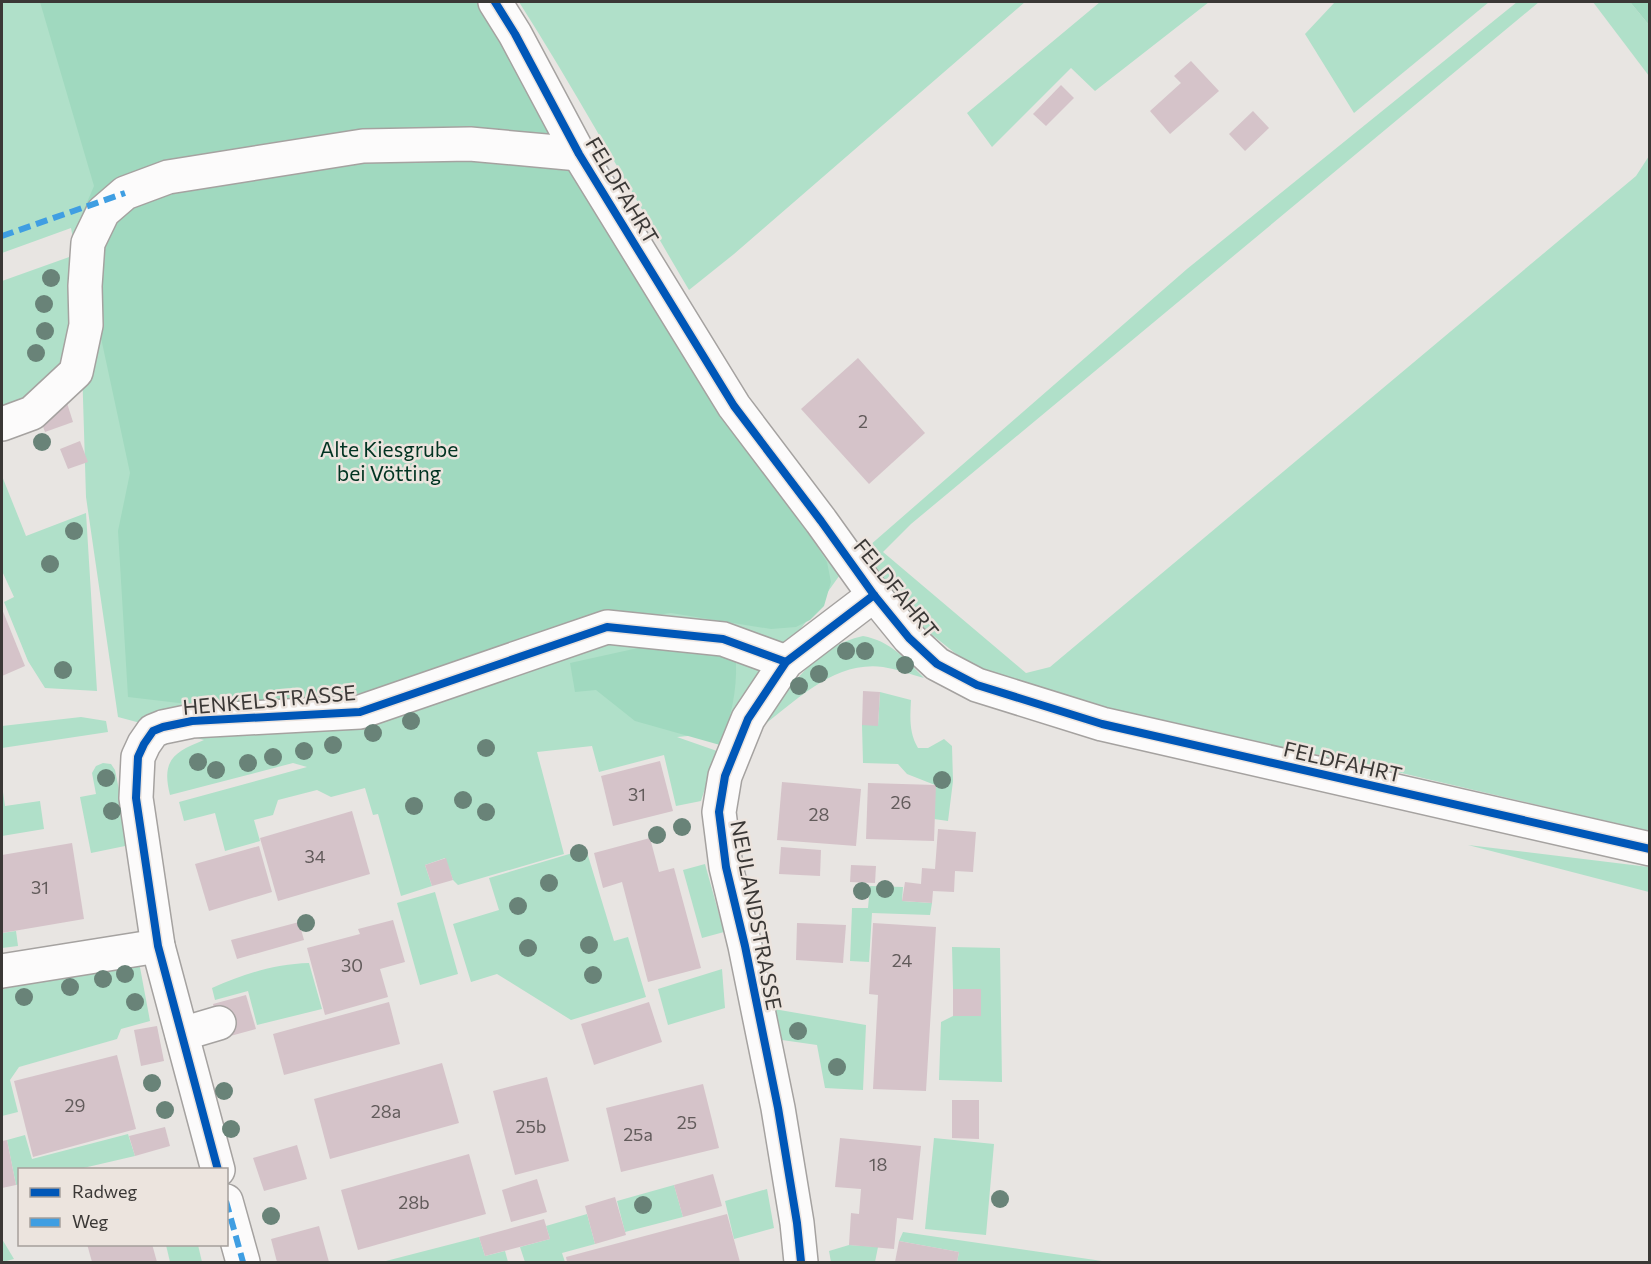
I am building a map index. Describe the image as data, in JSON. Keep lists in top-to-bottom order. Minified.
{"streets":{"street":["FELDFAHRT","HENKELSTRASSE","NEULANDSTRASSE"]},"crossings":[["FELDFAHRT","NEULANDSTRASSE"],["HENKELSTRASSE","NEULANDSTRASSE"]],"parks":["Alte Kiesgrube bei Vötting"],"house_numbers":["2","31","26","28","34","31","24","30","29","28a","25","25b","25a","18","28b"],"legend":["Radweg","Weg"]}
